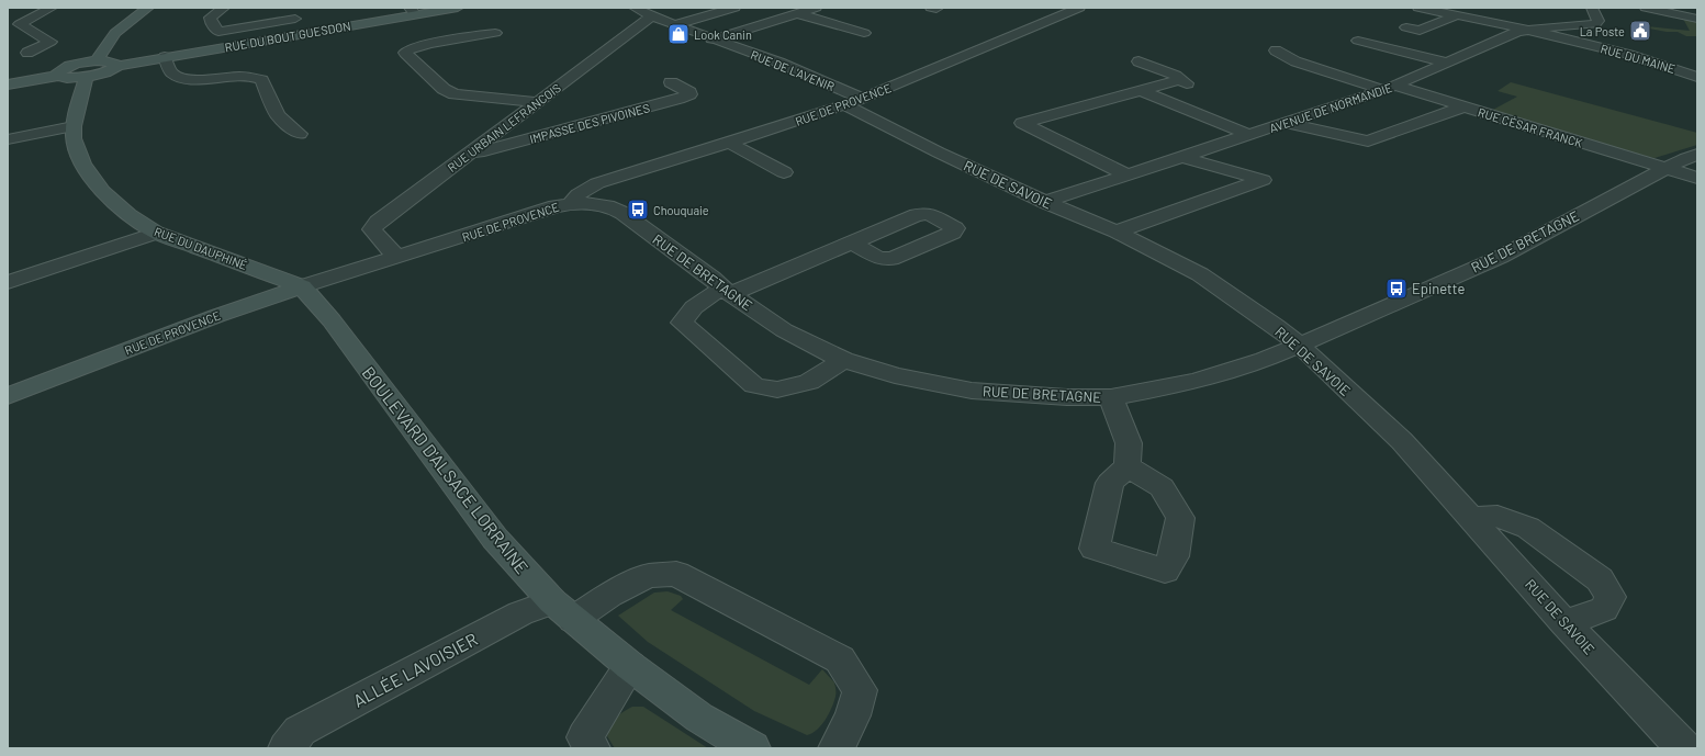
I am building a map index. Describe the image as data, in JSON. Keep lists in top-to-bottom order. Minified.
{"streets":{"street":["RUE DU BOUT GUESDON","RUE DU MAINE","RUE DE L'AVENIR","RUE DE PROVENCE","AVENUE DE NORMANDIE","IMPASSE DES PIVOINES","RUE URBAIN LEFRANCOIS","RUE CÉSAR FRANCK","RUE DE SAVOIE","RUE DE BRETAGNE","RUE DU DAUPHINÉ","BOULEVARD D'ALSACE LORRAINE","ALLÉE LAVOISIER"]},"crossings":[["RUE DU MAINE","AVENUE DE NORMANDIE"],["RUE DE L'AVENIR","RUE DE PROVENCE"],["RUE DE L'AVENIR","RUE URBAIN LEFRANCOIS"],["RUE DE PROVENCE","RUE URBAIN LEFRANCOIS"],["RUE DE PROVENCE","RUE DE SAVOIE"],["RUE DE PROVENCE","RUE DE BRETAGNE"],["RUE DE PROVENCE","RUE DU DAUPHINÉ"],["RUE DE PROVENCE","BOULEVARD D'ALSACE LORRAINE"],["AVENUE DE NORMANDIE","RUE CÉSAR FRANCK"],["AVENUE DE NORMANDIE","RUE DE SAVOIE"],["IMPASSE DES PIVOINES","RUE URBAIN LEFRANCOIS"],["RUE CÉSAR FRANCK","RUE DE BRETAGNE"],["RUE DE SAVOIE","RUE DE BRETAGNE"],["RUE DU DAUPHINÉ","BOULEVARD D'ALSACE LORRAINE"],["BOULEVARD D'ALSACE LORRAINE","ALLÉE LAVOISIER"]],"places":{"public building":["La Poste"],"shop":["Look Canin"],"bus stop":["Chouquaie","Epinette"]}}
